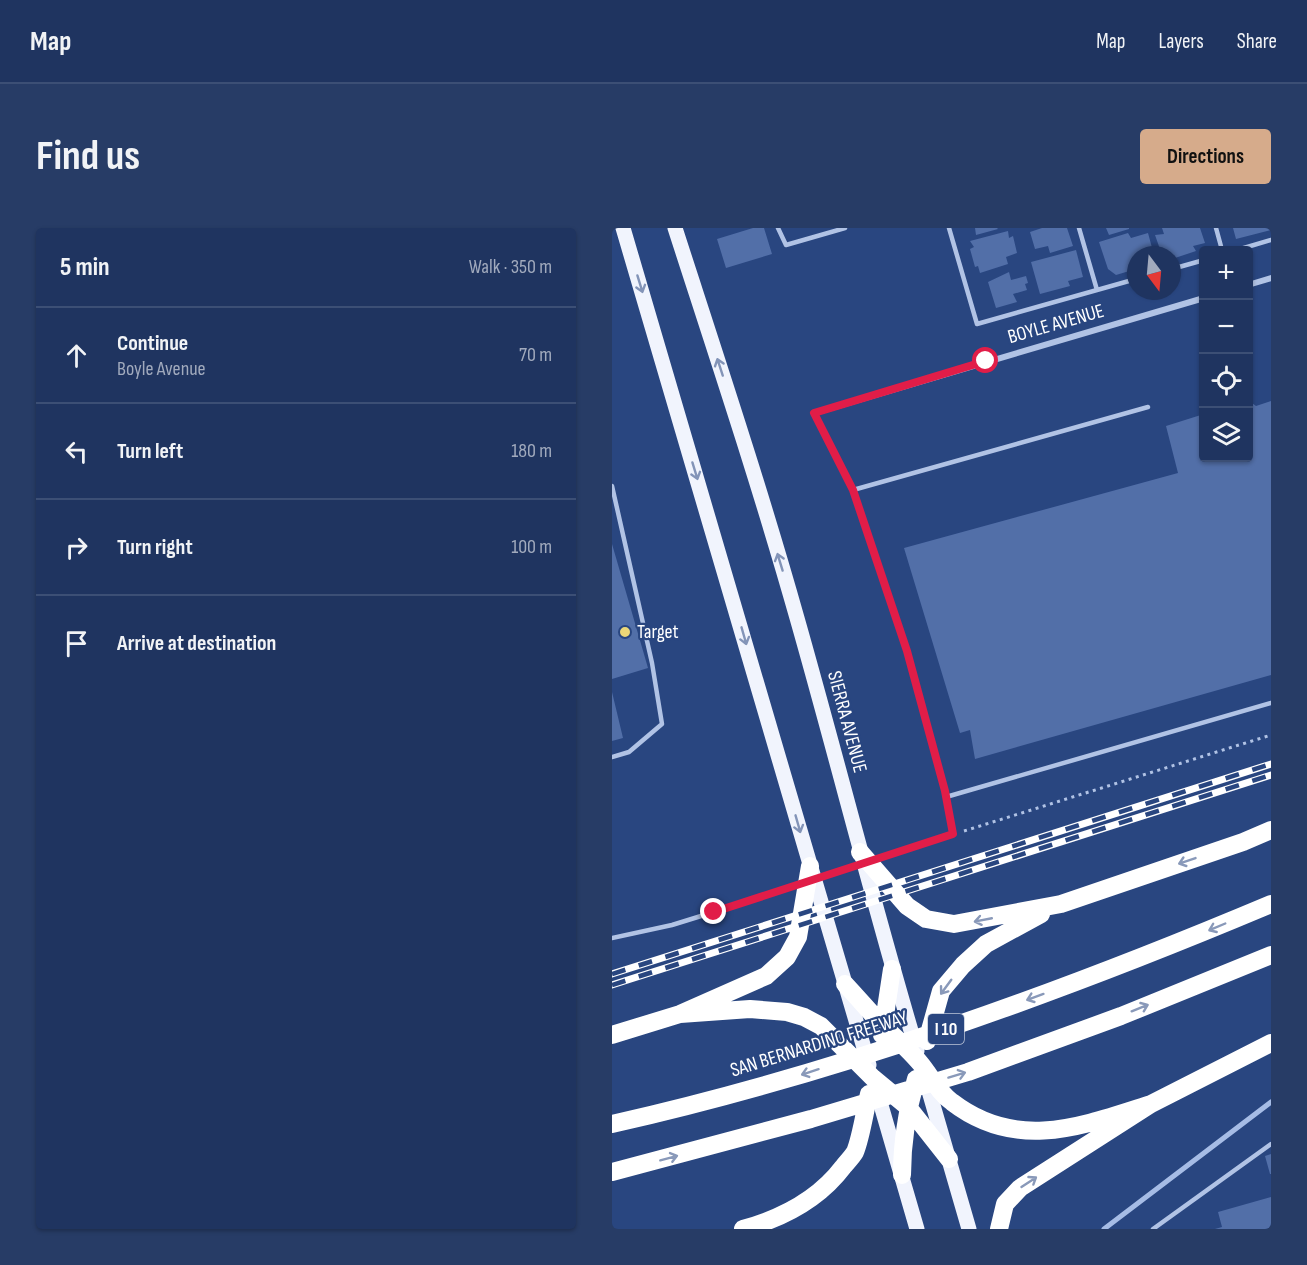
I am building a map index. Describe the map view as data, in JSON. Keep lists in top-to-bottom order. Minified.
{"streets":{"highway":["I 10","SAN BERNARDINO FREEWAY"],"main road":["SIERRA AVENUE"],"street":["BOYLE AVENUE"]},"places":["Target"],"north":"bottom","page":{"header":"Map","nav":["Map","Layers","Share"],"buttons":"Directions","title":"Find us","heading":["5 min","Walk · 350 m"],"map_buttons":["+","−"],"list":[["Continue","Boyle Avenue","70 m"],["Turn left","180 m"],["Turn right","100 m"],"Arrive at destination"]}}
